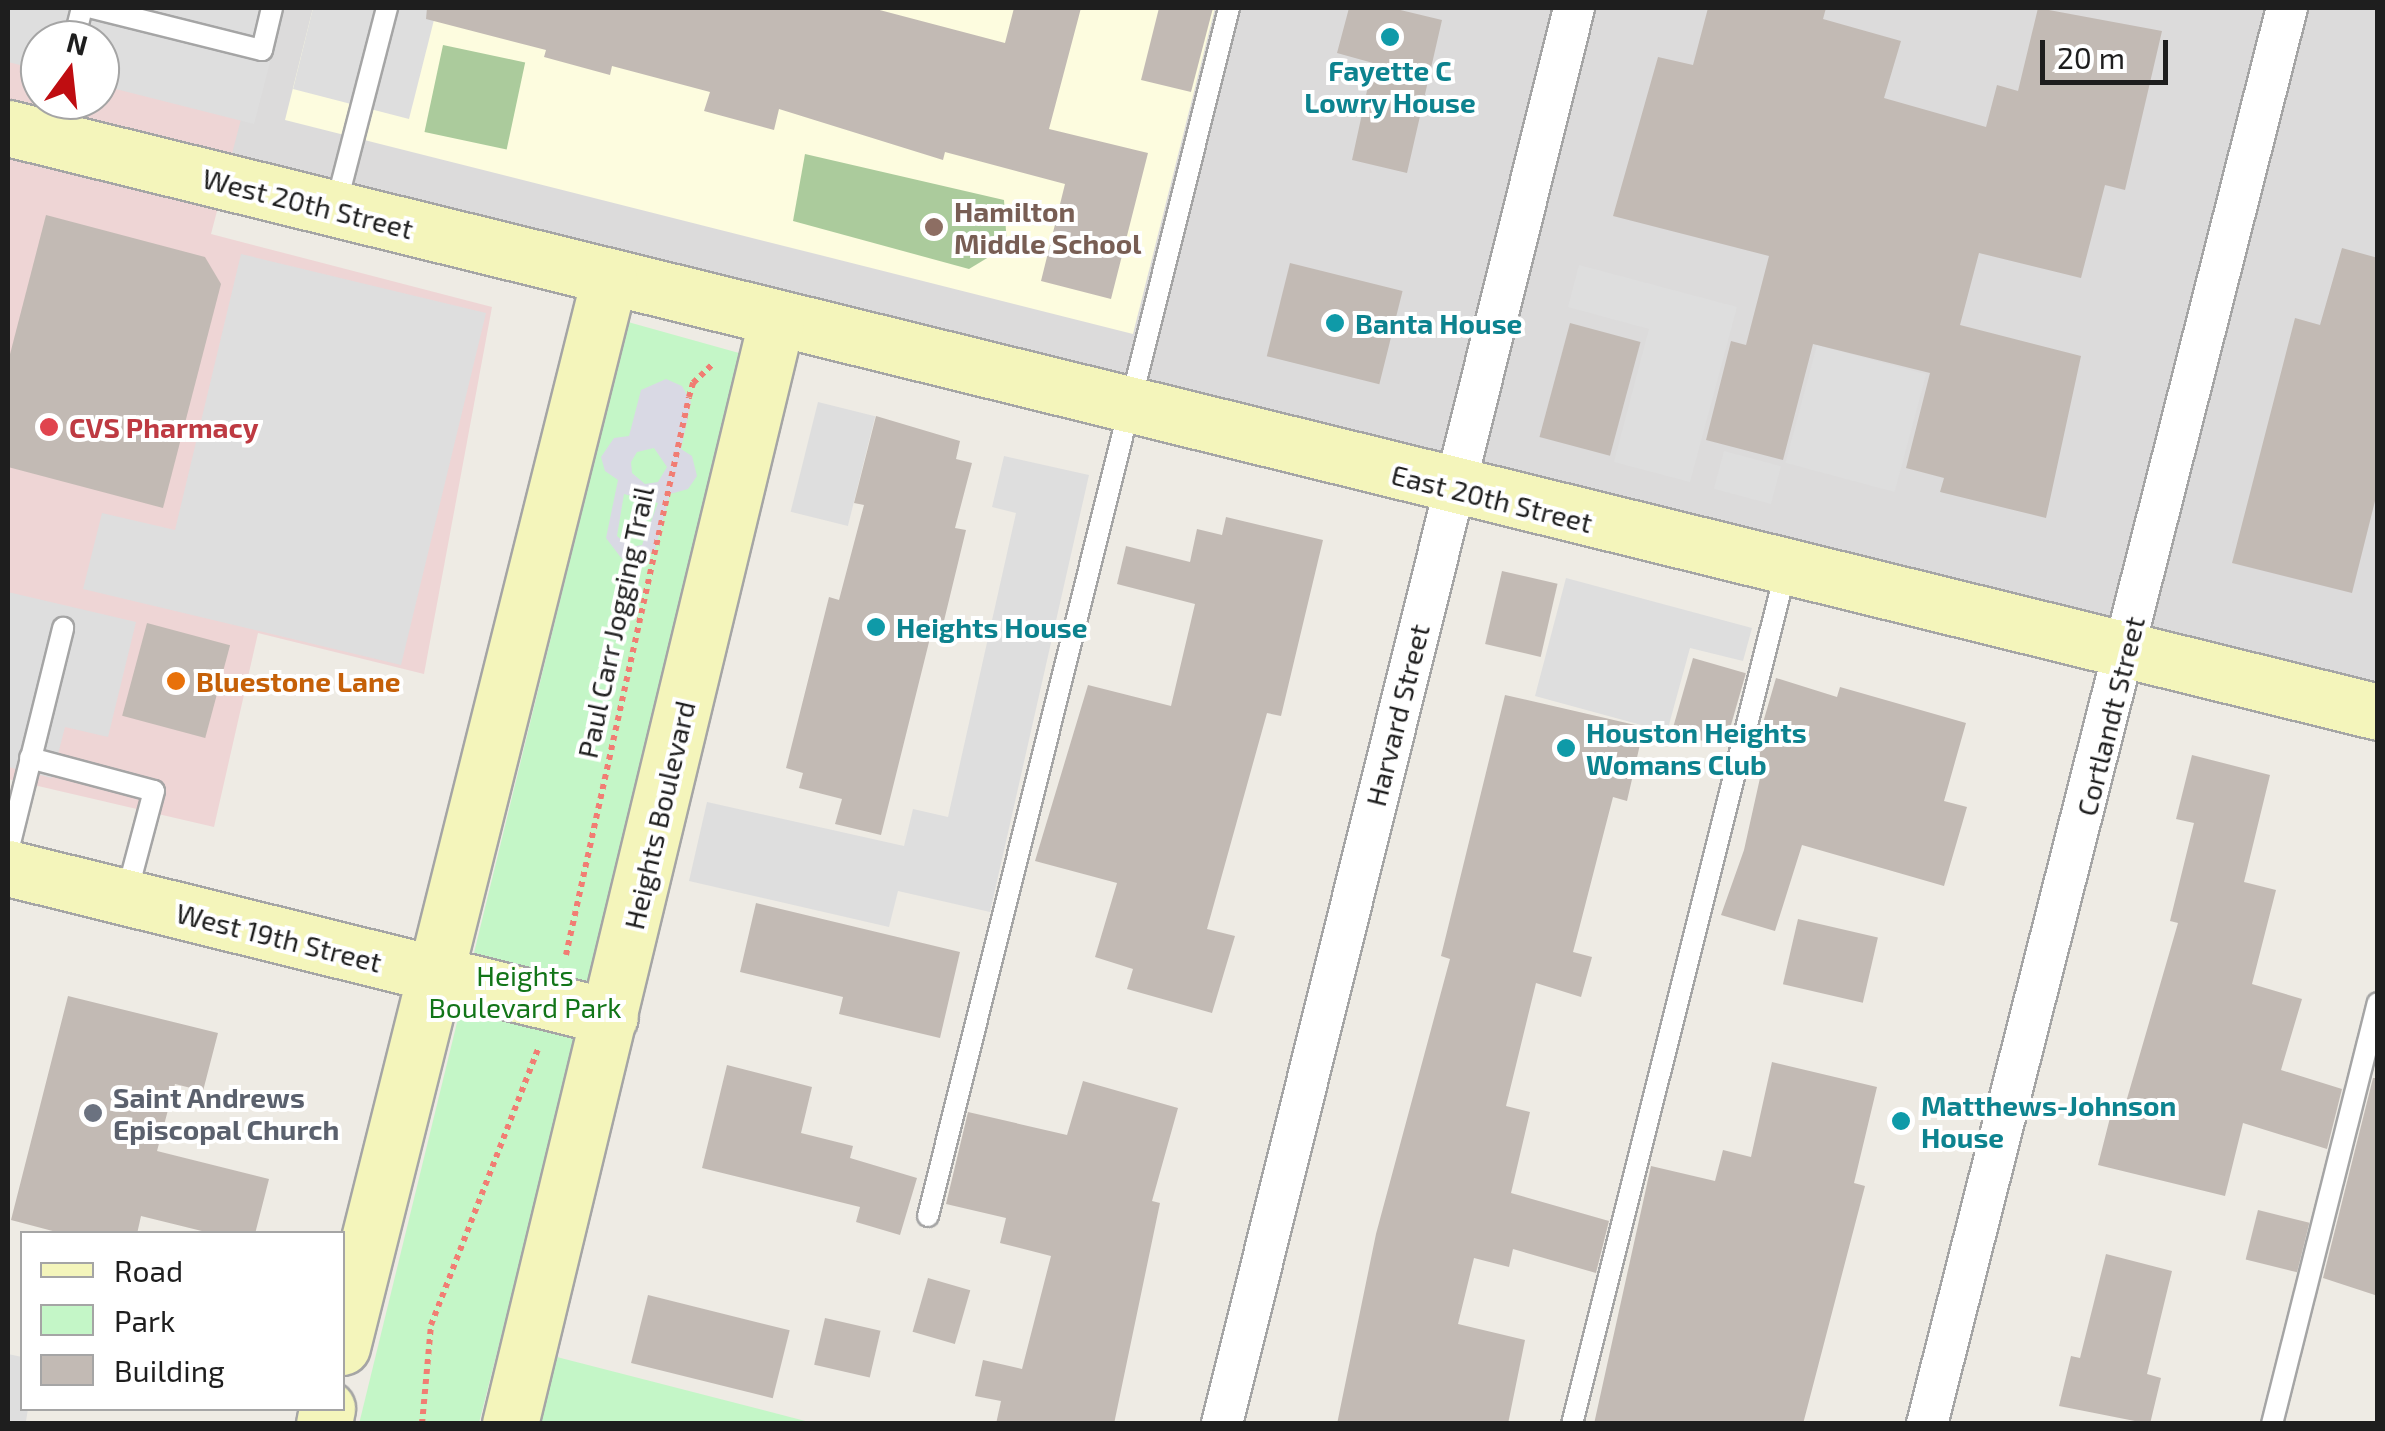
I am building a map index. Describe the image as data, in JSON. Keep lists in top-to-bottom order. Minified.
{"streets":{"main road":["West 20th Street","East 20th Street","Heights Boulevard","West 19th Street"],"street":["Harvard Street","Cortlandt Street"],"path":["Paul Carr Jogging Trail"]},"crossings":[["West 20th Street","East 20th Street"],["East 20th Street","Paul Carr Jogging Trail"],["East 20th Street","Harvard Street"],["East 20th Street","Cortlandt Street"],["East 20th Street","Heights Boulevard"],["Paul Carr Jogging Trail","Heights Boulevard"],["Heights Boulevard","West 19th Street"]],"parks":["Heights Boulevard Park"],"places":["Fayette C Lowry House","Hamilton Middle School","Banta House","CVS Pharmacy","Heights House","Bluestone Lane","Houston Heights Womans Club","Saint Andrews Episcopal Church","Matthews-Johnson House"],"legend":["Road","Park","Building"],"scale_bar":"20 m","north":"top"}
